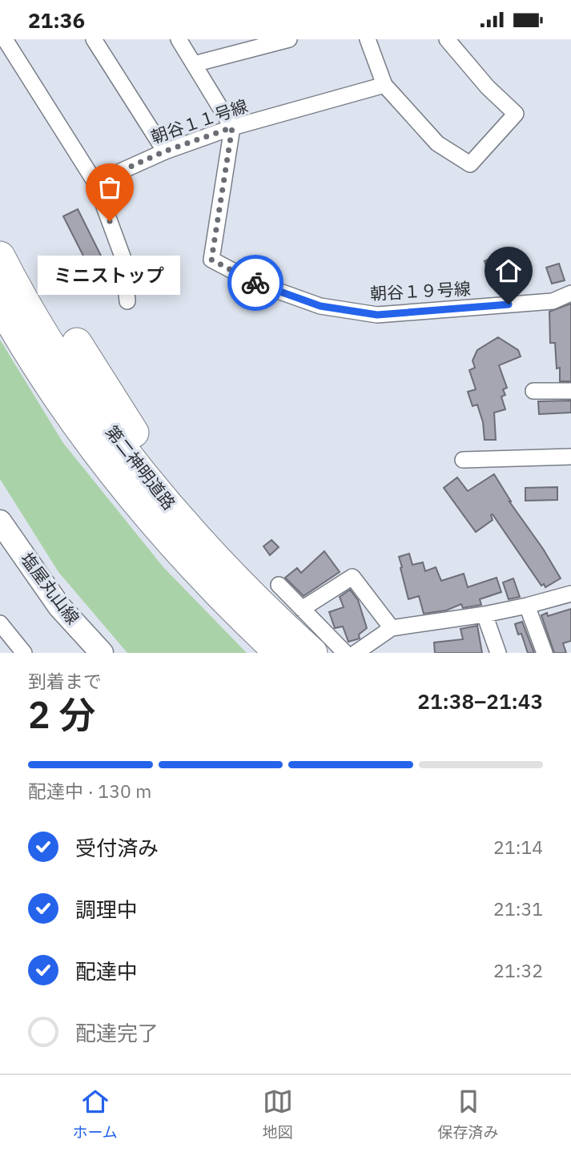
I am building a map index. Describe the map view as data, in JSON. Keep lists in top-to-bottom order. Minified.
{"streets":{"highway":["第二神明道路"],"street":["朝谷１１号線","朝谷１９号線","塩屋丸山線"]},"crossings":[["朝谷１１号線","朝谷１９号線"]],"places":["ミニストップ"],"page":{"status":"21:36","bubble":"ミニストップ","heading":["2 分","到着まで","21:38–21:43"],"bar":"配達中 · 130 m","list":[["受付済み","21:14"],["調理中","21:31"],["配達中","21:32"],"配達完了"],"tabs":["ホーム","地図","保存済み"]}}
